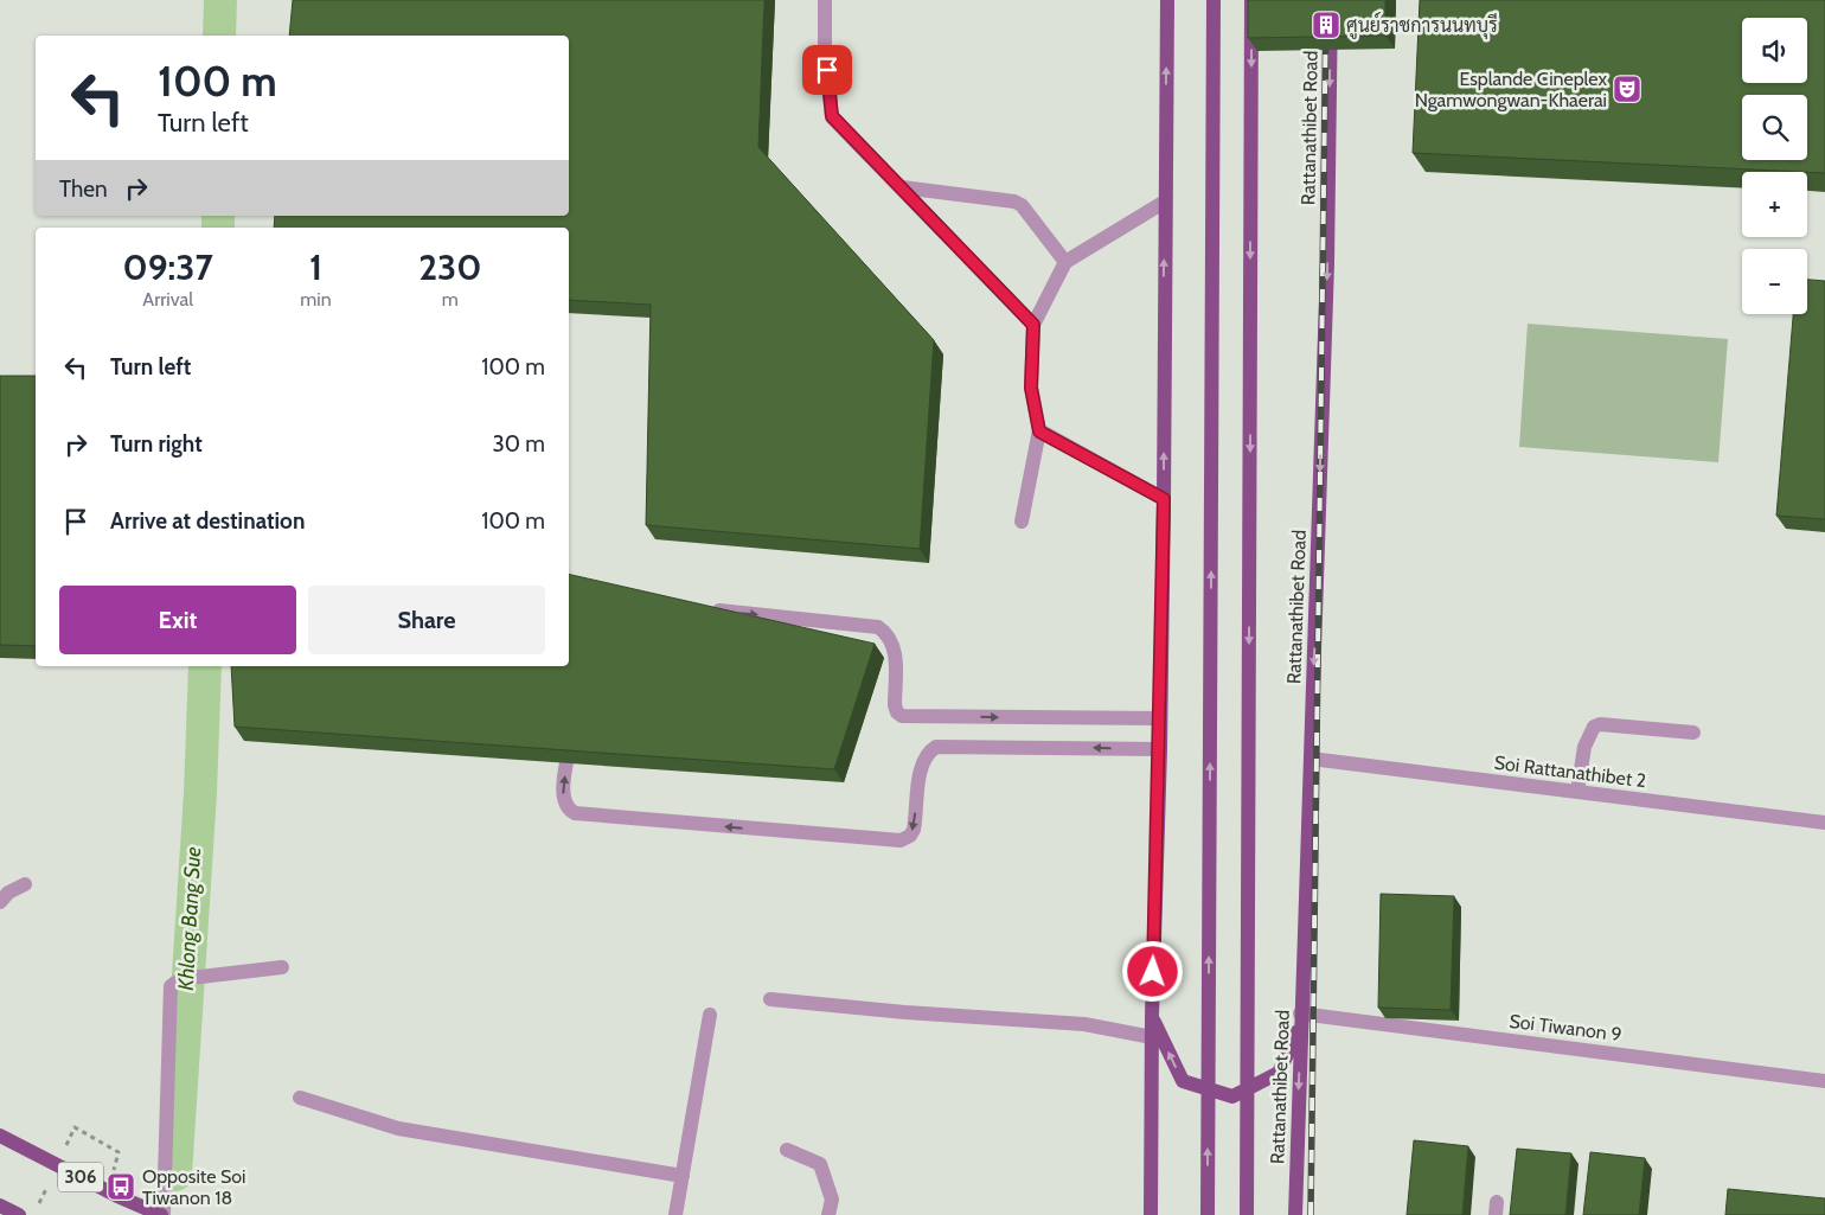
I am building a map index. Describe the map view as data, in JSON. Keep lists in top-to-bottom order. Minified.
{"streets":{"main road":["Rattanathibet Road","306"],"street":["Soi Rattanathibet 2","Soi Tiwanon 9"]},"crossings":[["Rattanathibet Road","Soi Rattanathibet 2"],["Rattanathibet Road","Soi Tiwanon 9"]],"water":["Khlong Bang Sue"],"places":{"building":["ศูนย์ราชการนนทบุรี"],"theatre":["Esplande Cineplex Ngamwongwan-Khaerai"],"bus stop":["Opposite Soi Tiwanon 18"]},"page":{"map_buttons":["+","−"],"turn":["100 m","Turn left"],"then":"Then","eta":["09:37","Arrival","1","min","230","m"],"list":[{"name":"Turn left","value":"100 m"},{"name":"Turn right","value":"30 m"},{"name":"Arrive at destination","value":"100 m"}],"buttons":["Exit","Share"]}}
